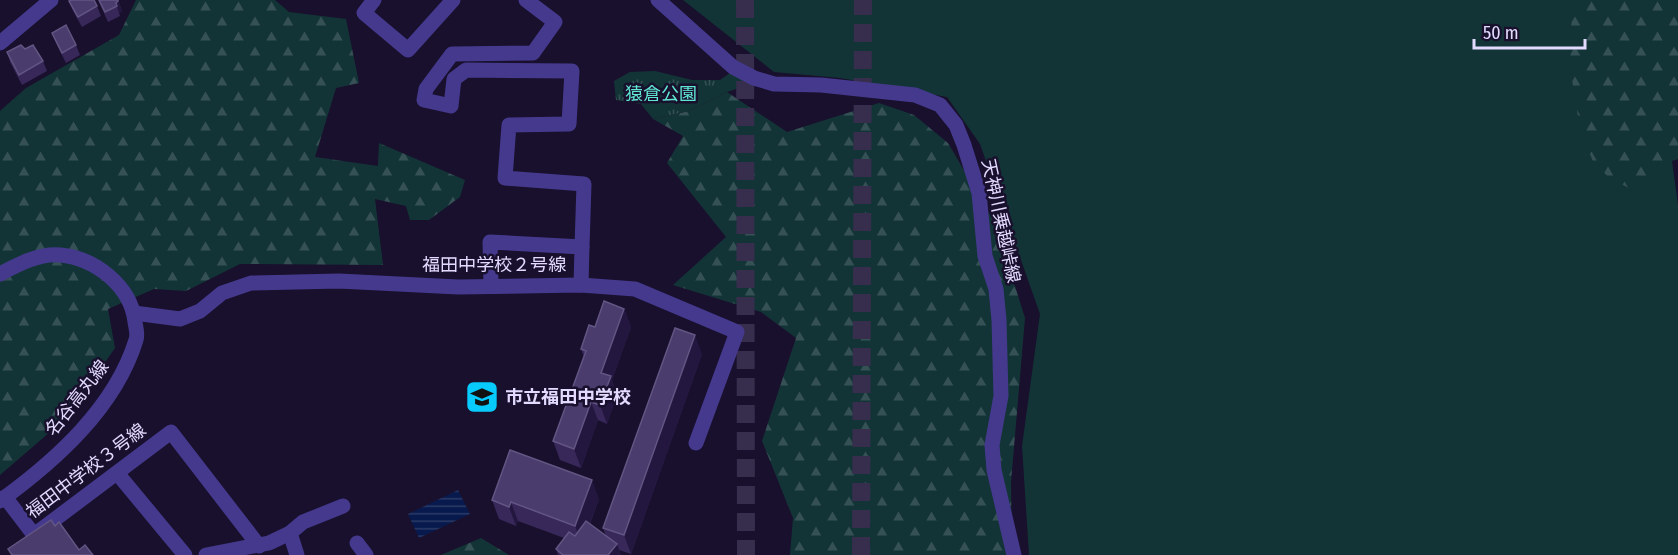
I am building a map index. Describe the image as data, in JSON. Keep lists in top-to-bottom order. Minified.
{"streets":{"street":["天神川乗越峠線","福田中学校２号線","名谷高丸線","福田中学校３号線"]},"crossings":[["福田中学校２号線","名谷高丸線"],["名谷高丸線","福田中学校３号線"]],"parks":["猿倉公園"],"places":{"school or university":["市立福田中学校"]},"scale_bar":"50 m"}
